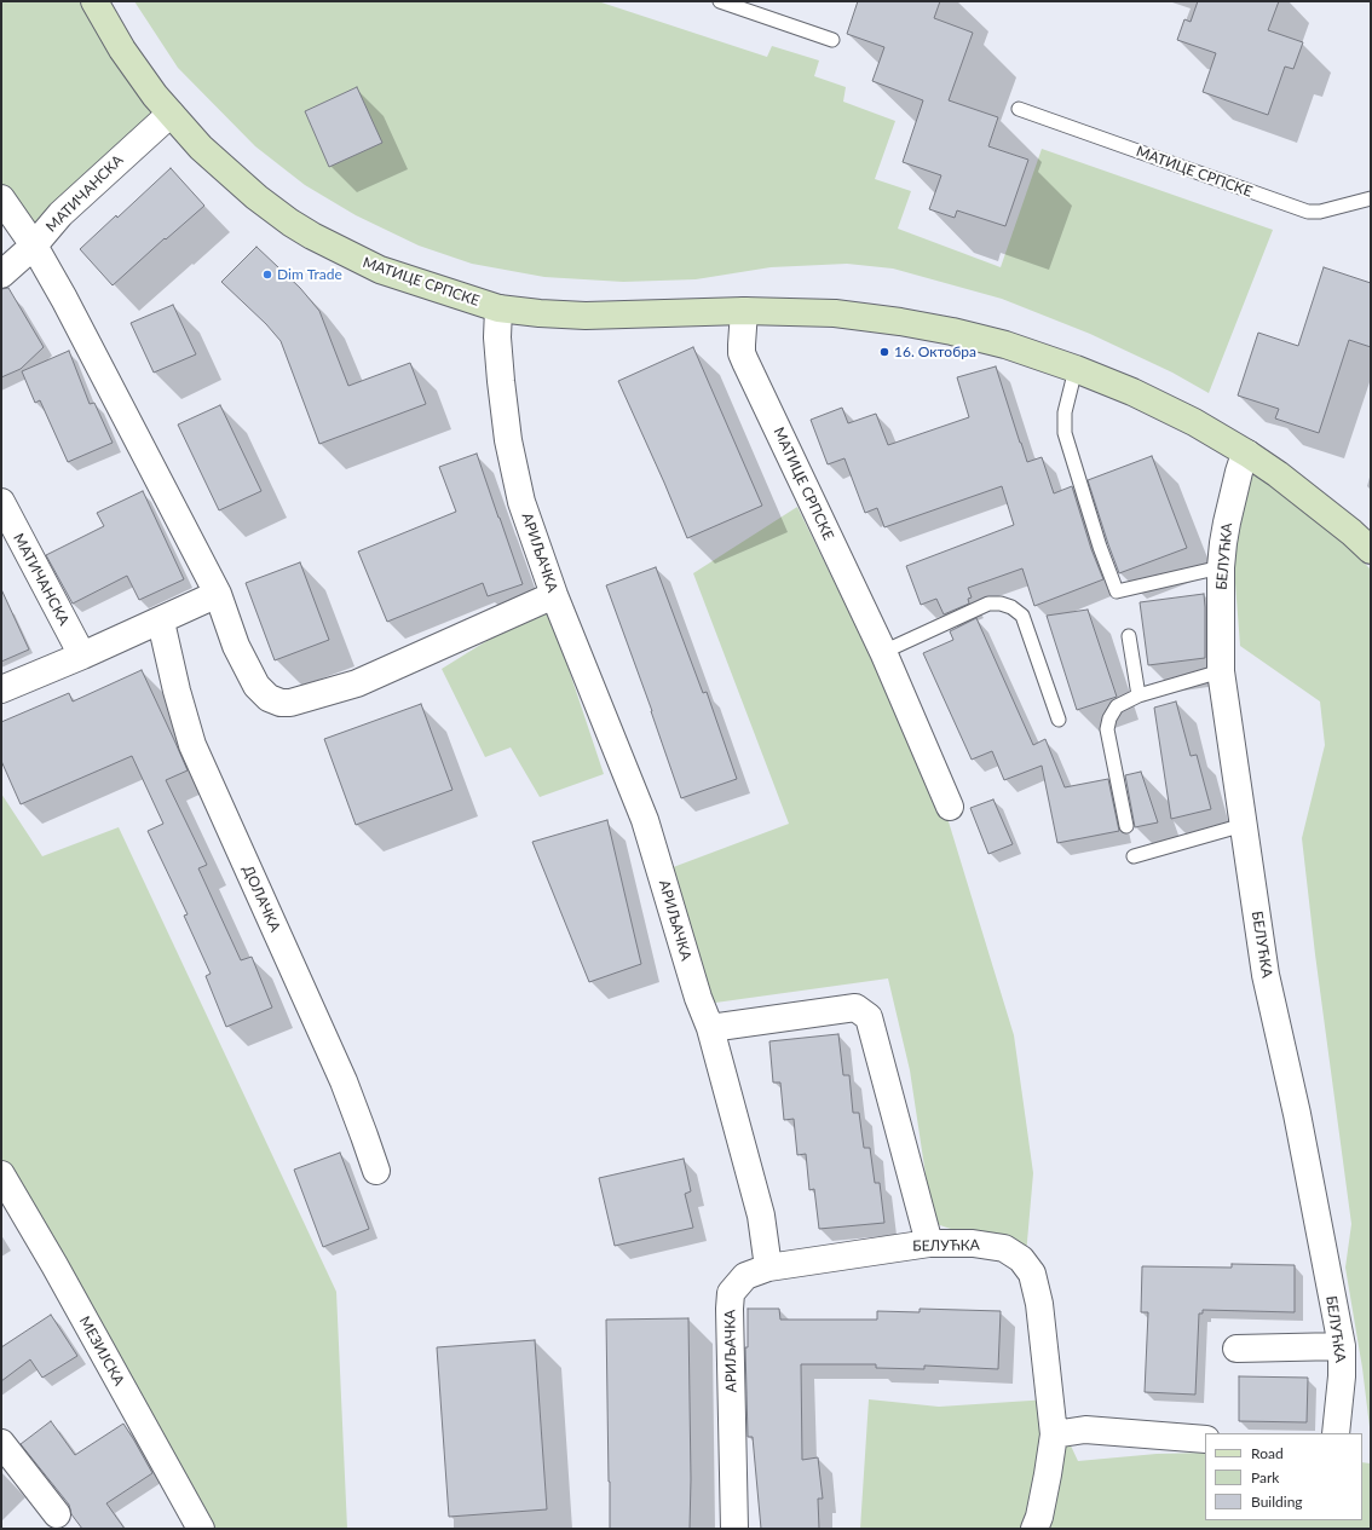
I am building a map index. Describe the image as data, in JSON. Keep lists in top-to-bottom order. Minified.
{"streets":{"main road":["МАТИЦЕ СРПСКЕ"],"street":["МАТИЧАНСКА","АРИЉАЧКА","БЕЛУЋКА","ДОЛАЧКА","МЕЗИЈСКА"]},"crossings":[["МАТИЦЕ СРПСКЕ","МАТИЧАНСКА"],["МАТИЦЕ СРПСКЕ","АРИЉАЧКА"],["МАТИЦЕ СРПСКЕ","БЕЛУЋКА"],["АРИЉАЧКА","БЕЛУЋКА"]],"places":["Dim Trade","16. Октобра"],"legend":["Road","Park","Building"]}
